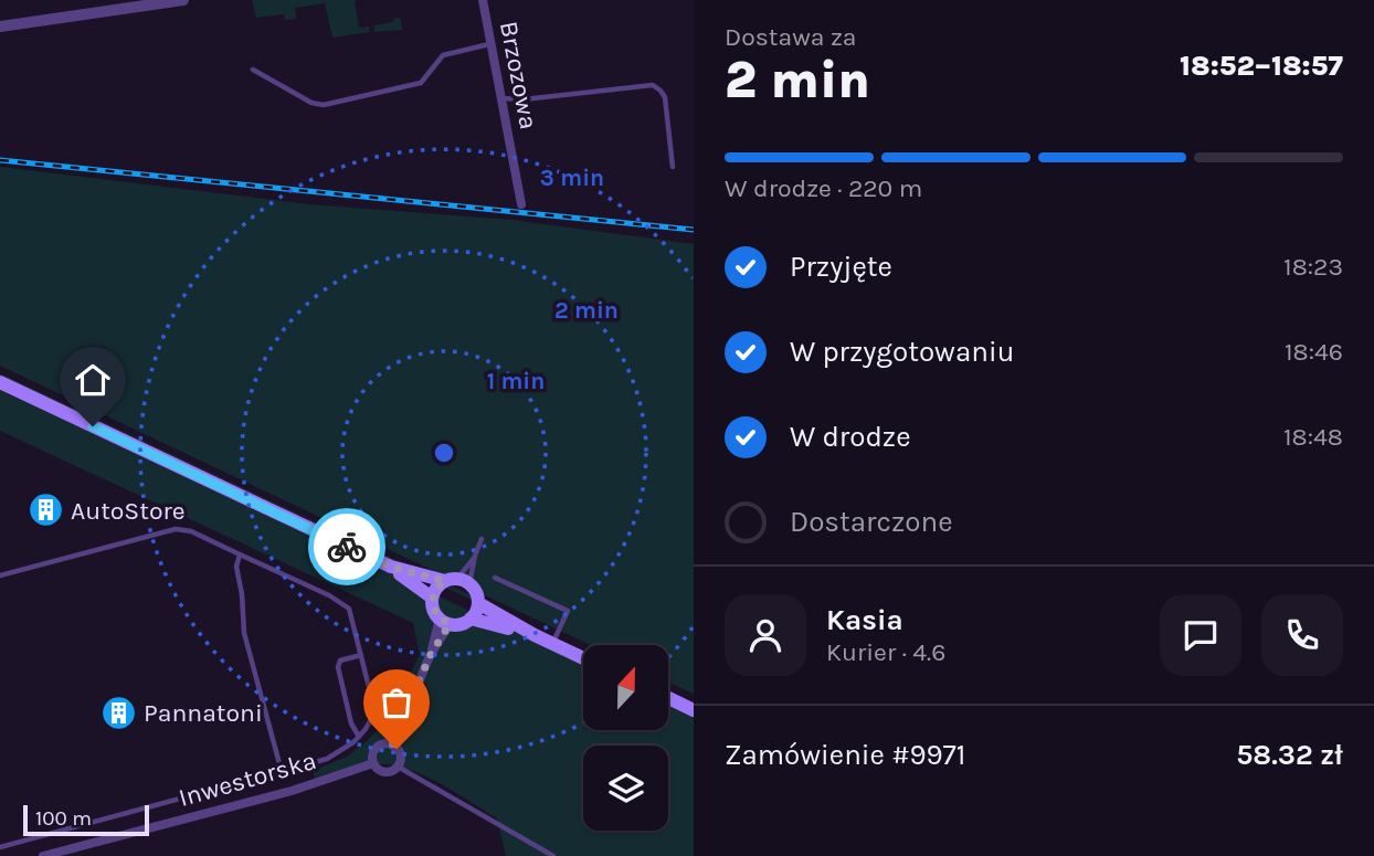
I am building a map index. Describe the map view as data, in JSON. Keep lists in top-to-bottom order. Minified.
{"streets":{"street":["Brzozowa","Inwestorska"]},"places":{"building":["AutoStore","Pannatoni"]},"scale_bar":"100 m","north":"top","page":{"heading":["2 min","Dostawa za","18:52–18:57"],"panel":["Kasia","Kurier · 4.6","Zamówienie #9971","58.32 zł"],"bar":"W drodze · 220 m","list":[["Przyjęte","18:23"],["W przygotowaniu","18:46"],["W drodze","18:48"],"Dostarczone"],"scale":"100 m"},"rings":["3 min","2 min","1 min"]}
